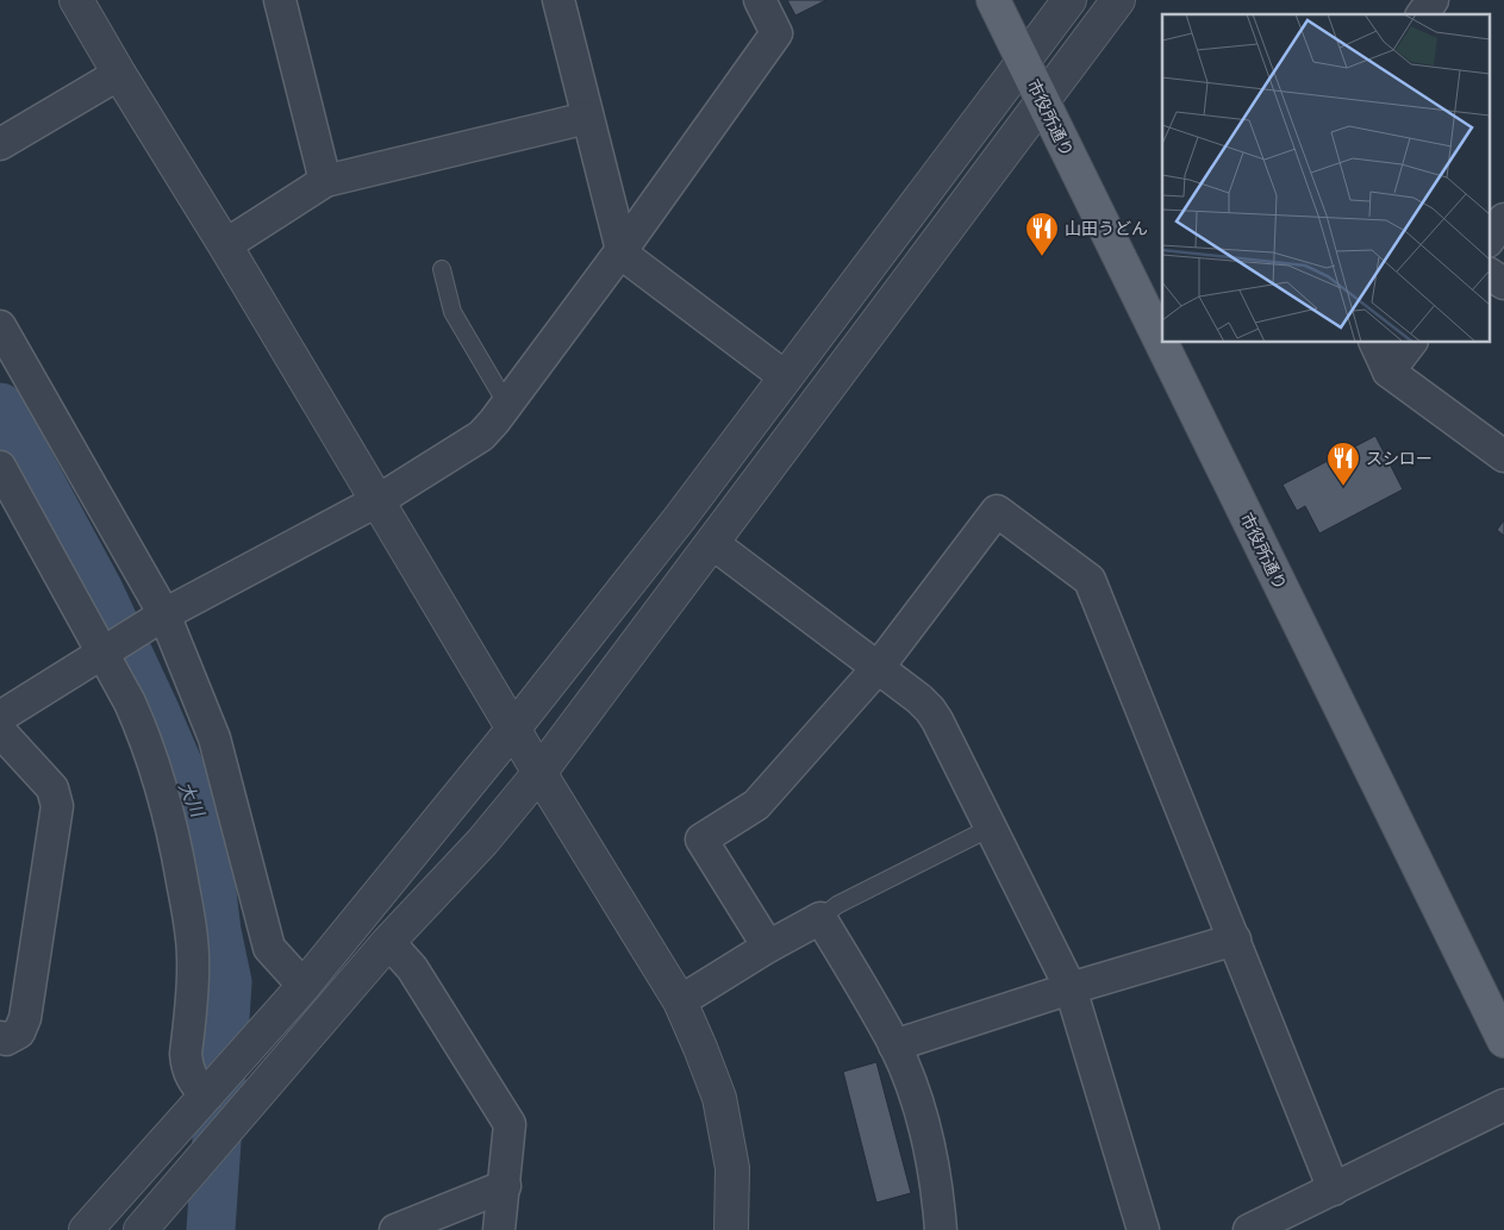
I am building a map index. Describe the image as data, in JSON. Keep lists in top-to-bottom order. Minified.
{"streets":{"main road":["市役所通り"]},"water":["大川"],"places":{"restaurant":["山田うどん","スシロー"]}}
